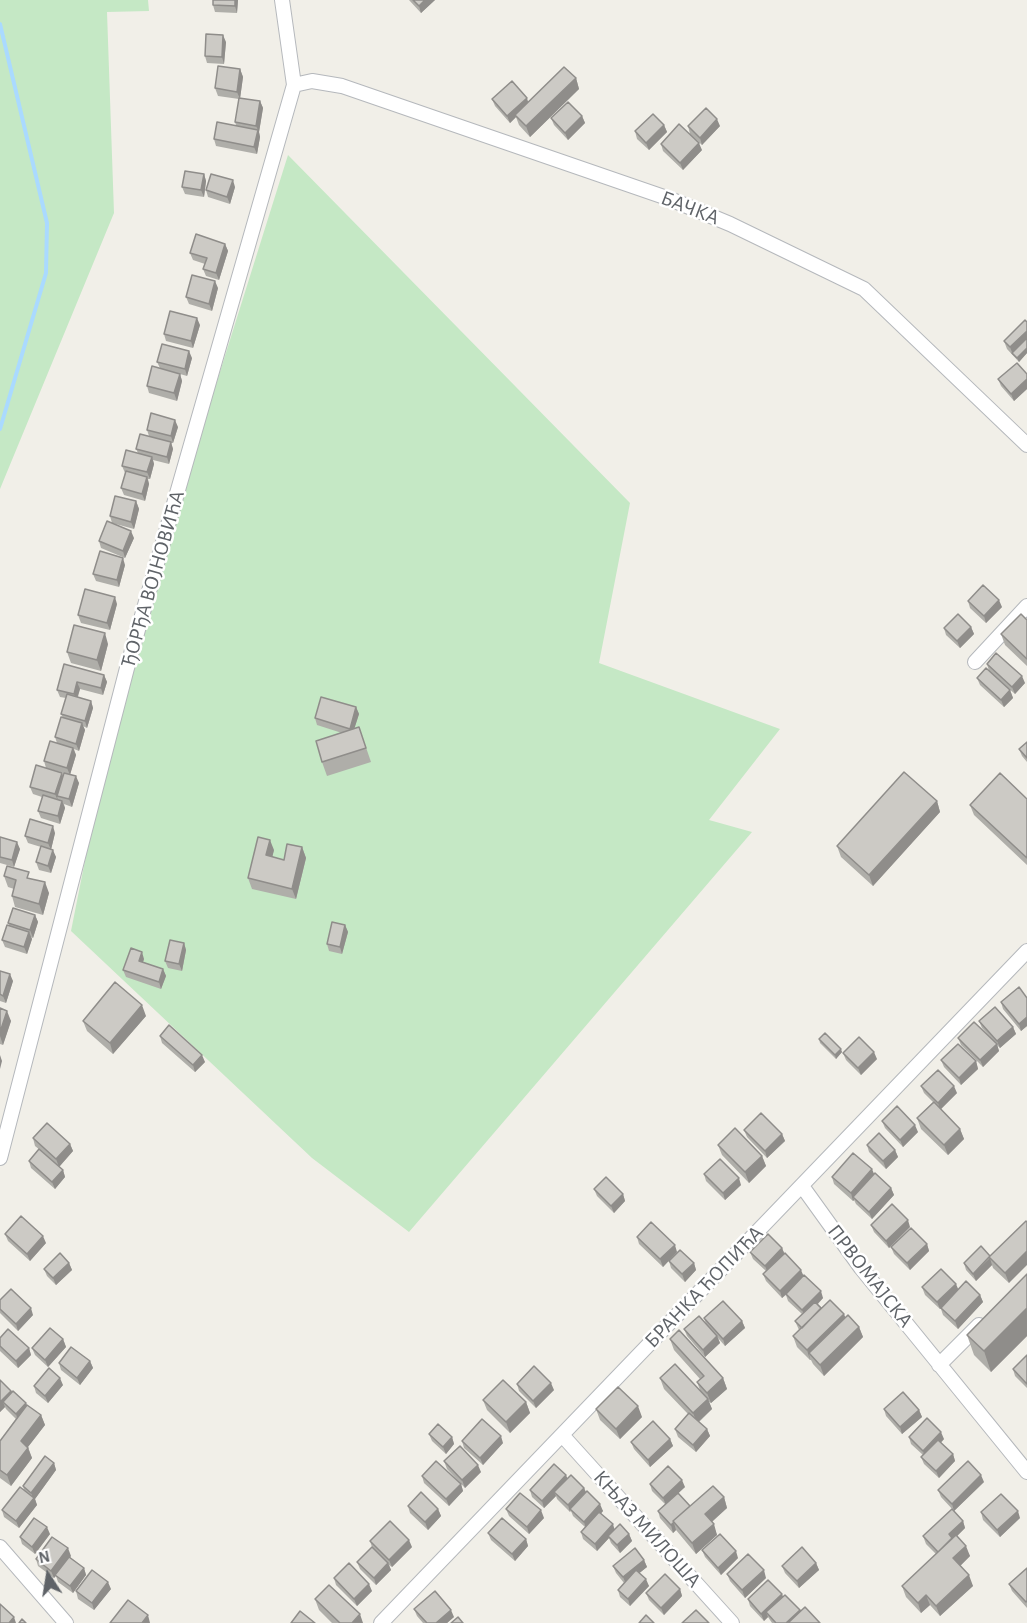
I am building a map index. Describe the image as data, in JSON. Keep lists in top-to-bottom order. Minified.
{"streets":{"street":["БАЧКА","ЂОРЂА ВОЈНОВИЋА","ПРВОМАЈСКА","БРАНКА ЋОПИЋА","КЊАЗ МИЛОША"]},"crossings":[["БАЧКА","ЂОРЂА ВОЈНОВИЋА"],["ПРВОМАЈСКА","БРАНКА ЋОПИЋА"],["БРАНКА ЋОПИЋА","КЊАЗ МИЛОША"]],"north":"top"}
